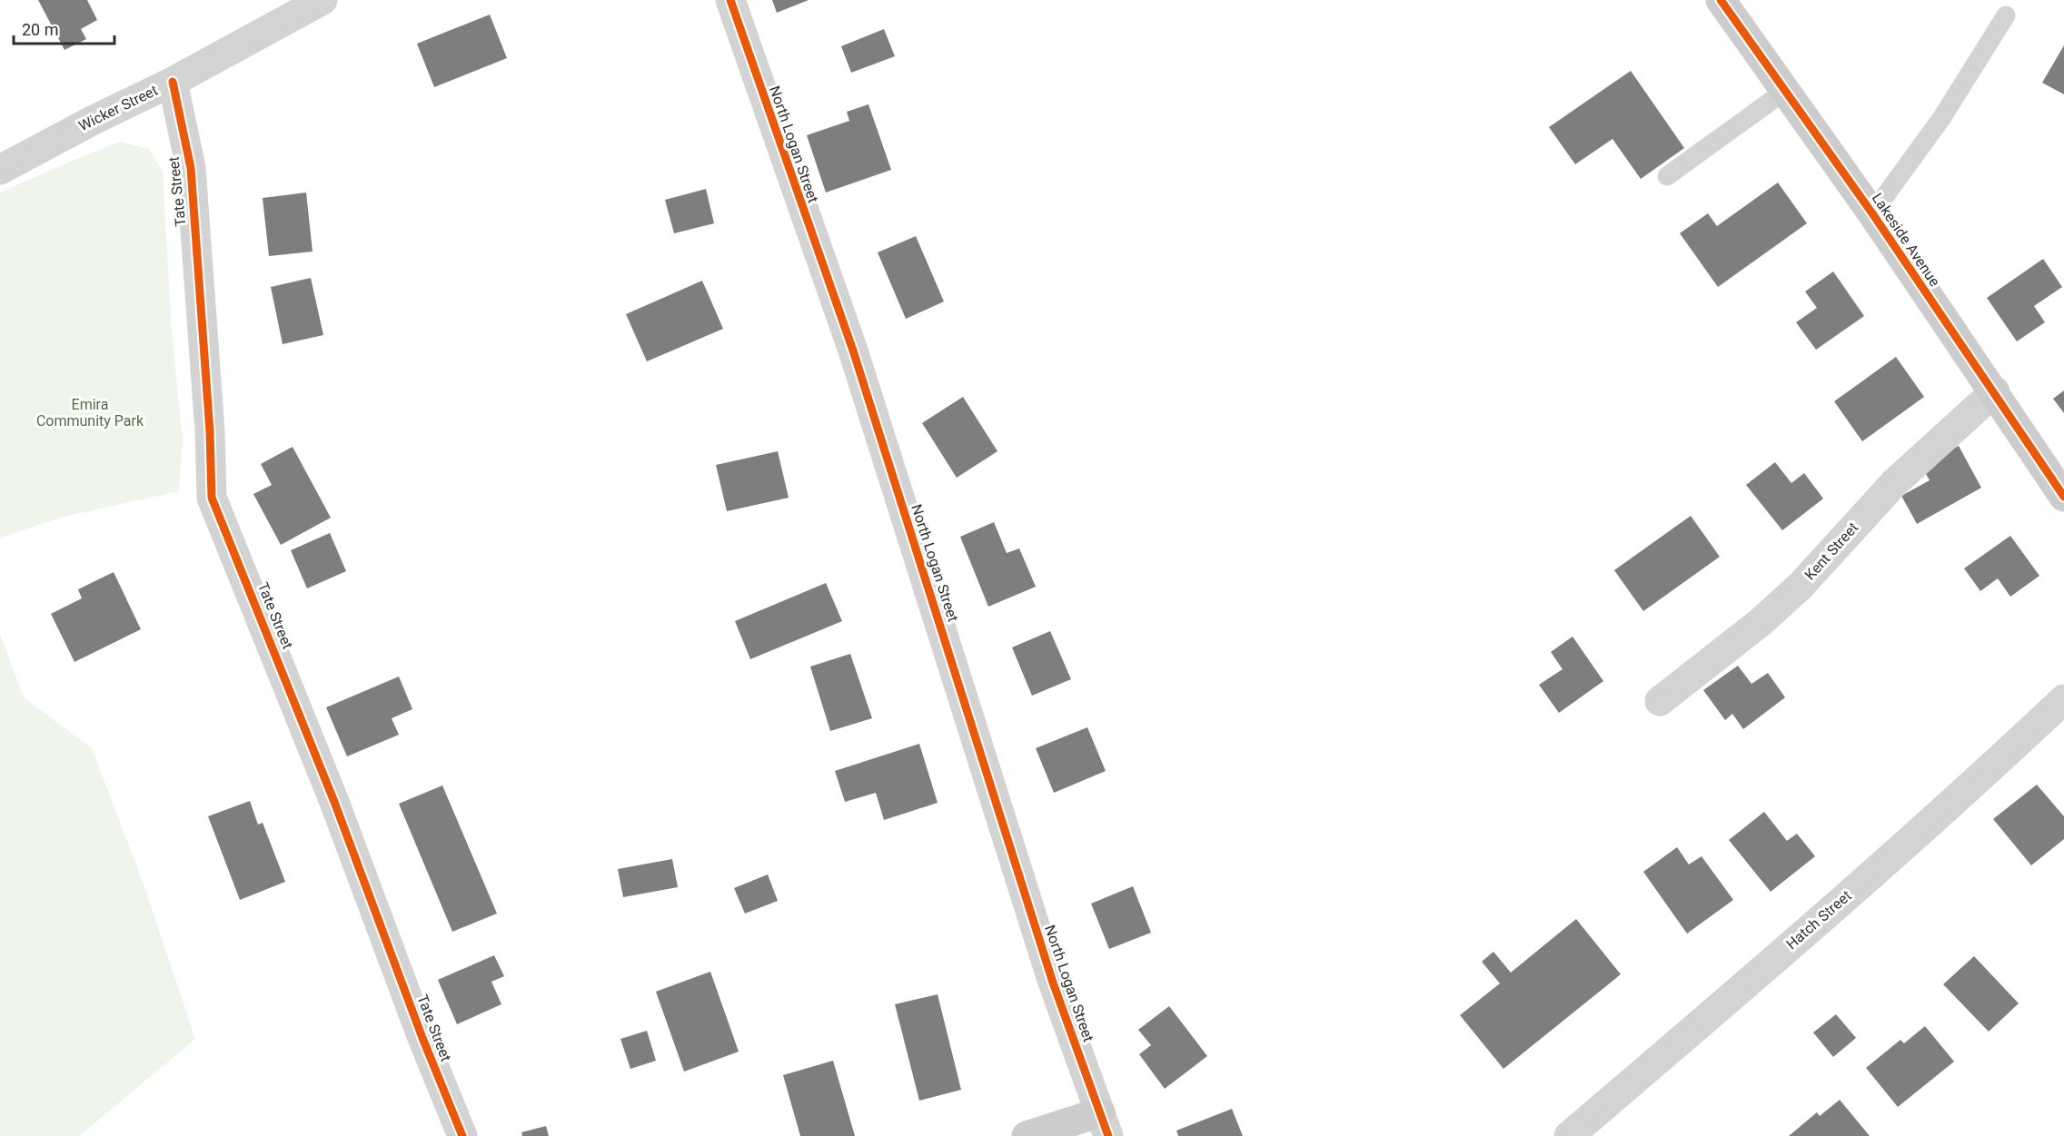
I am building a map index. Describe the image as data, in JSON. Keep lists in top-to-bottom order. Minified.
{"streets":{"street":["Wicker Street","North Logan Street","Tate Street","Lakeside Avenue","Kent Street","Hatch Street"]},"crossings":[["Wicker Street","Tate Street"],["Lakeside Avenue","Kent Street"]],"parks":["Emira Community Park"],"scale_bar":"20 m"}
